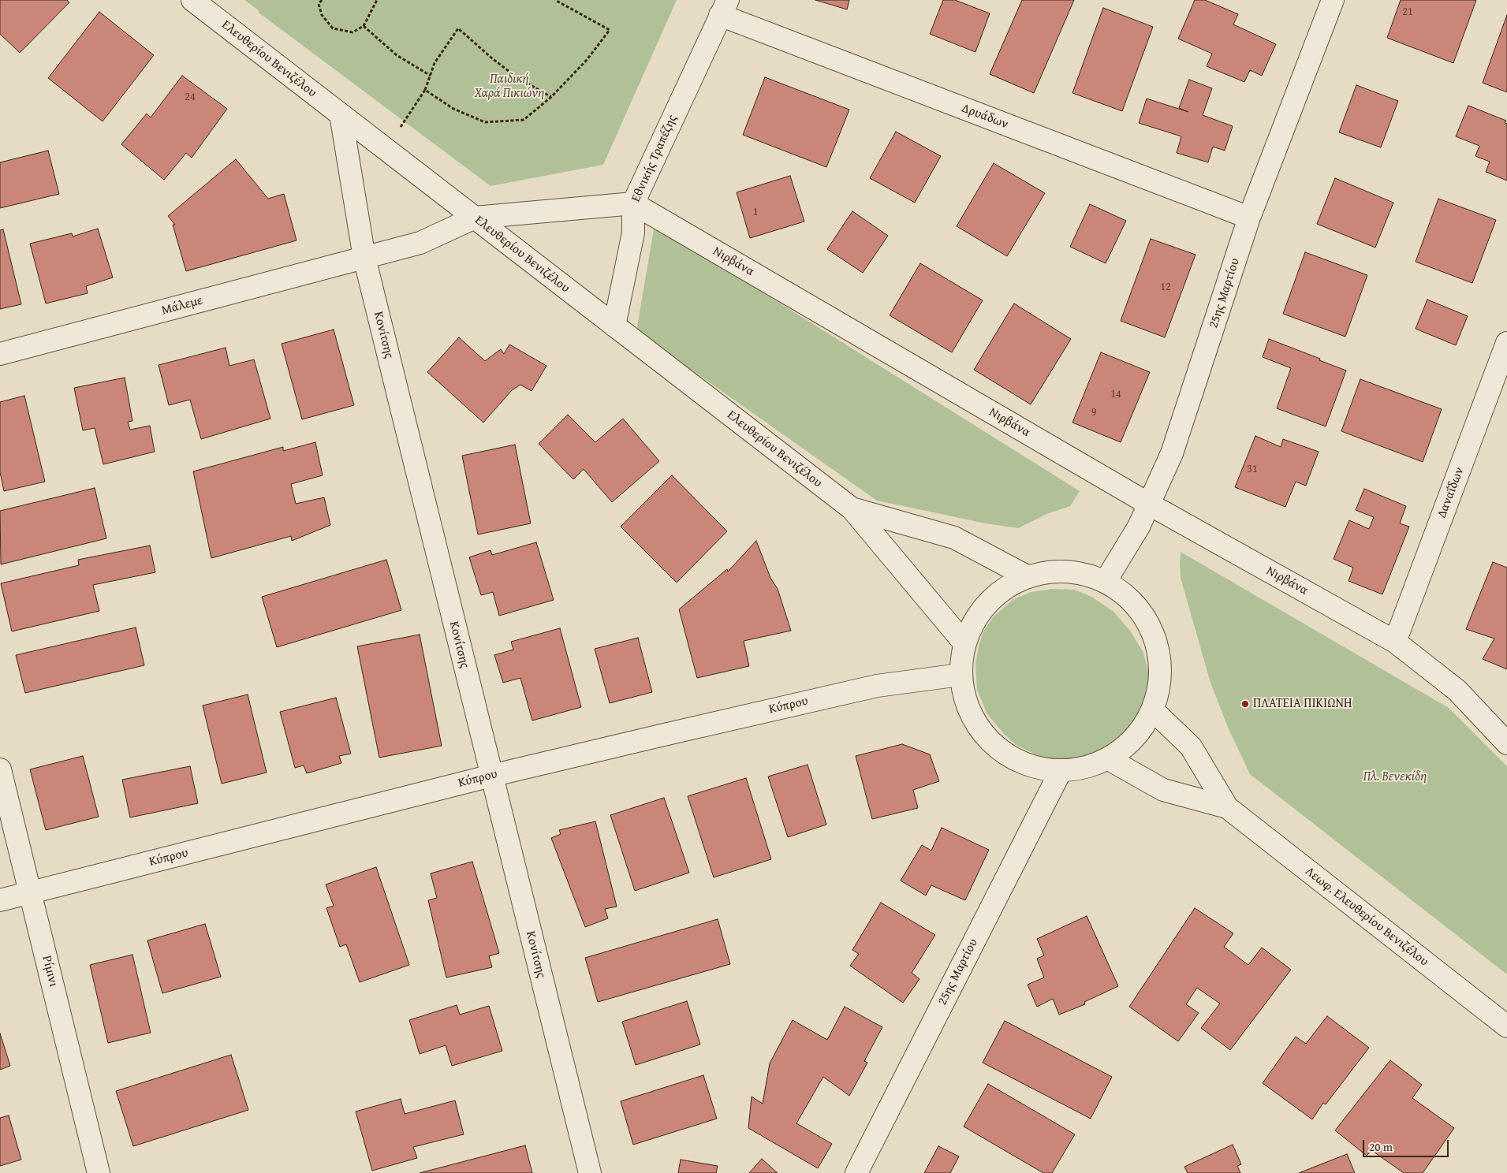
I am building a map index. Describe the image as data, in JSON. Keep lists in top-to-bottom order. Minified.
{"streets":{"street":["Ελευθερίου Βενιζέλου","Δρυάδων","Εθνικής Τραπέζης","Νιρβάνα","25ης Μαρτίου","Μάλεμε","Κονίτσης","Δαναΐδων","Κύπρου","Λεωφ. Ελευθερίου Βενιζέλου","Ρίμινι"]},"crossings":[["Ελευθερίου Βενιζέλου","Εθνικής Τραπέζης"],["Ελευθερίου Βενιζέλου","Μάλεμε"],["Ελευθερίου Βενιζέλου","Κονίτσης"],["Δρυάδων","Εθνικής Τραπέζης"],["Δρυάδων","25ης Μαρτίου"],["Εθνικής Τραπέζης","Νιρβάνα"],["Νιρβάνα","25ης Μαρτίου"],["Νιρβάνα","Δαναΐδων"],["Μάλεμε","Κονίτσης"],["Κονίτσης","Κύπρου"],["Κύπρου","Ρίμινι"]],"parks":["Παιδική Χαρά Πικιώνη","Πλ. Βενεκίδη"],"places":["ΠΛΑΤΕΙΑ ΠΙΚΙΩΝΗ"],"house_numbers":["21","24","1","12","14","9","31"],"scale_bar":"20 m"}
